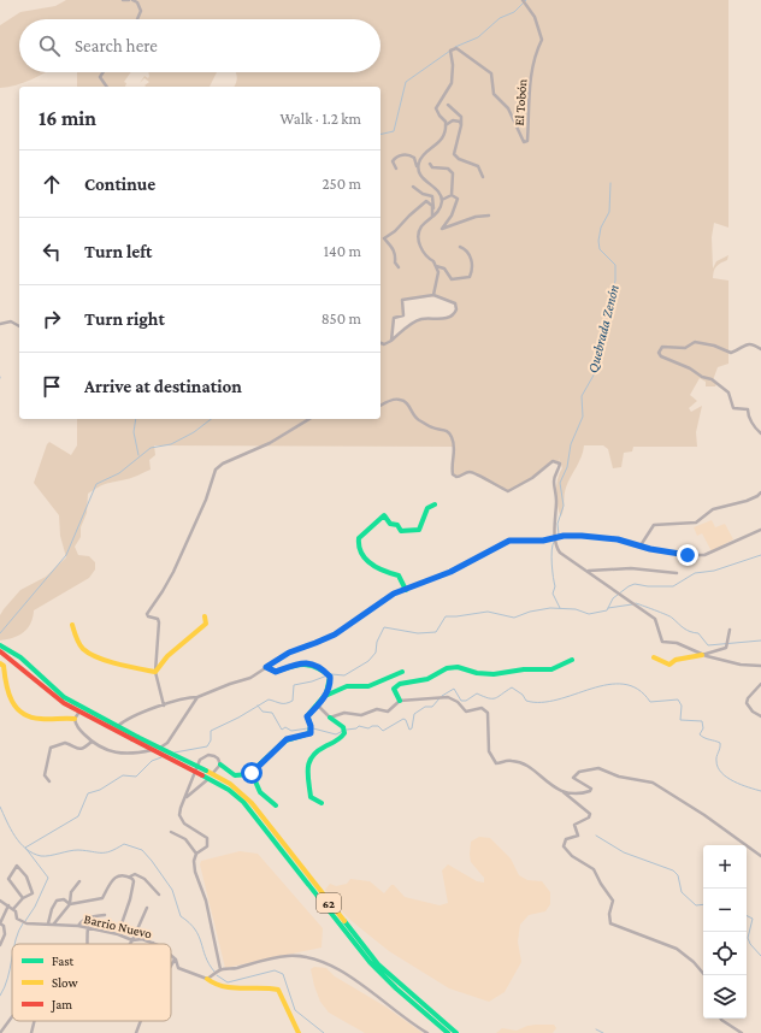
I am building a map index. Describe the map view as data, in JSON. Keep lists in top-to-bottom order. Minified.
{"streets":{"main road":["62"],"street":["El Tobón","Barrio Nuevo"]},"water":["Quebrada Zenón"],"legend":["Fast","Slow","Jam"],"page":{"search":"Search here","heading":["16 min","Walk · 1.2 km"],"list":[["Continue","250 m"],["Turn left","140 m"],["Turn right","850 m"],"Arrive at destination"],"map_buttons":["+","−"]}}
